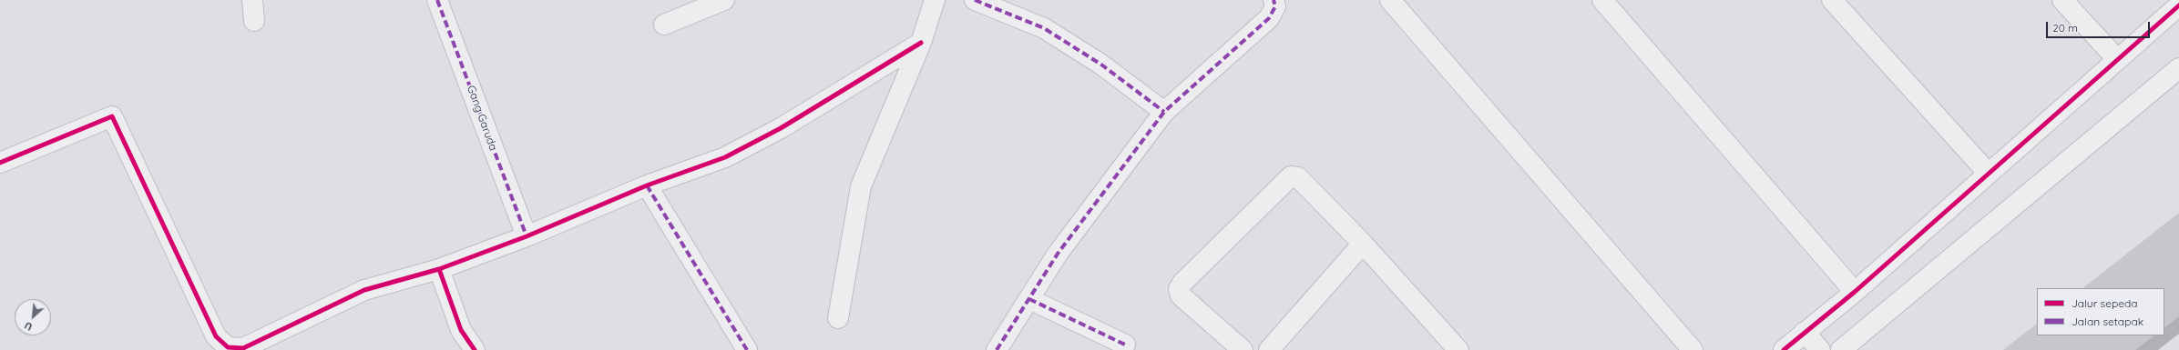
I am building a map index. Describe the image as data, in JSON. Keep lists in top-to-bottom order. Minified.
{"streets":{"street":["Gang Garuda"]},"legend":["Jalur sepeda","Jalan setapak"],"scale_bar":"20 m","north":"bottom left"}
